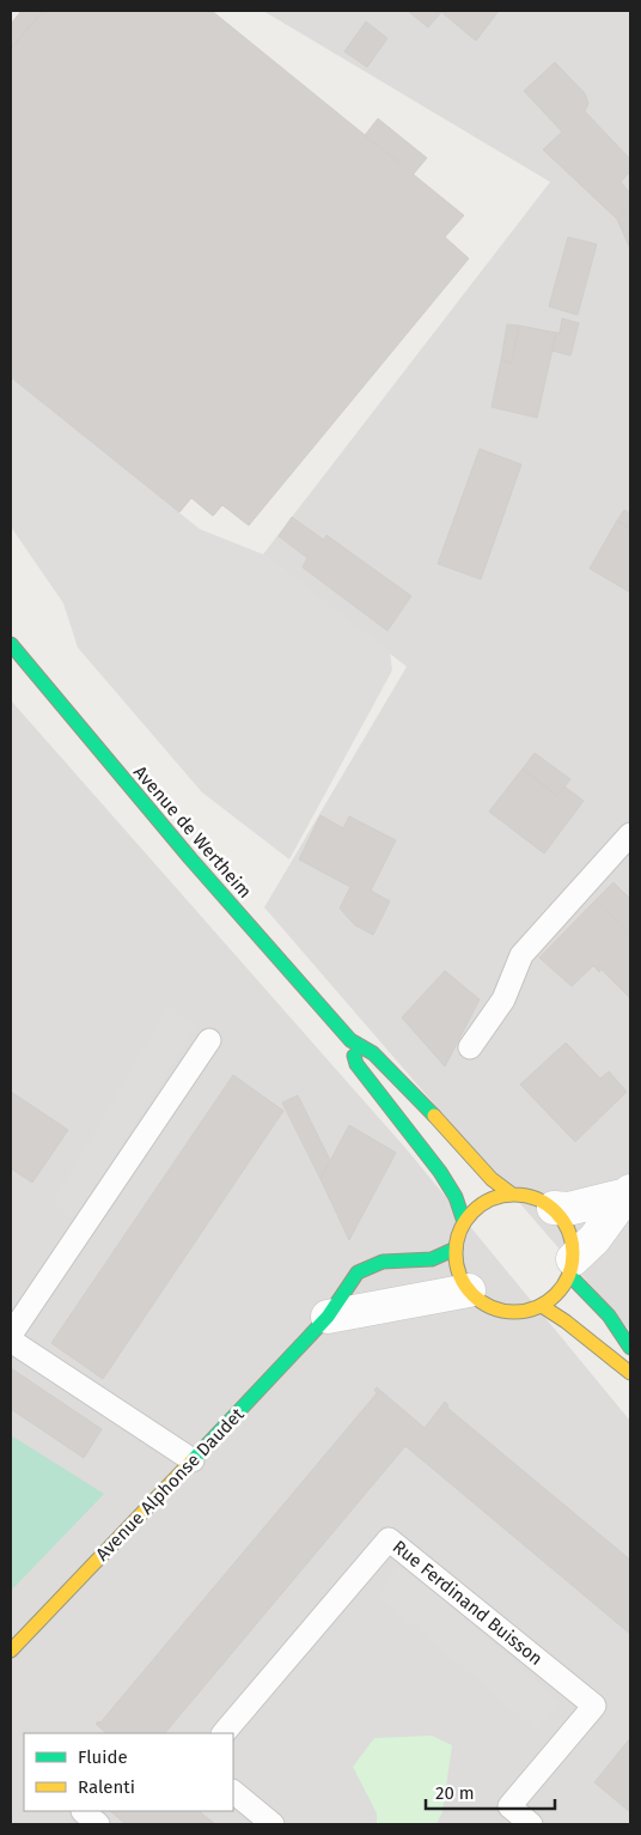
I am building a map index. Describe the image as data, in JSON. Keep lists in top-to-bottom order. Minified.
{"streets":{"street":["Avenue de Wertheim","Avenue Alphonse Daudet"],"lane":["Rue Ferdinand Buisson"]},"crossings":[["Avenue de Wertheim","Avenue Alphonse Daudet"]],"legend":["Fluide","Ralenti"],"scale_bar":"20 m"}
